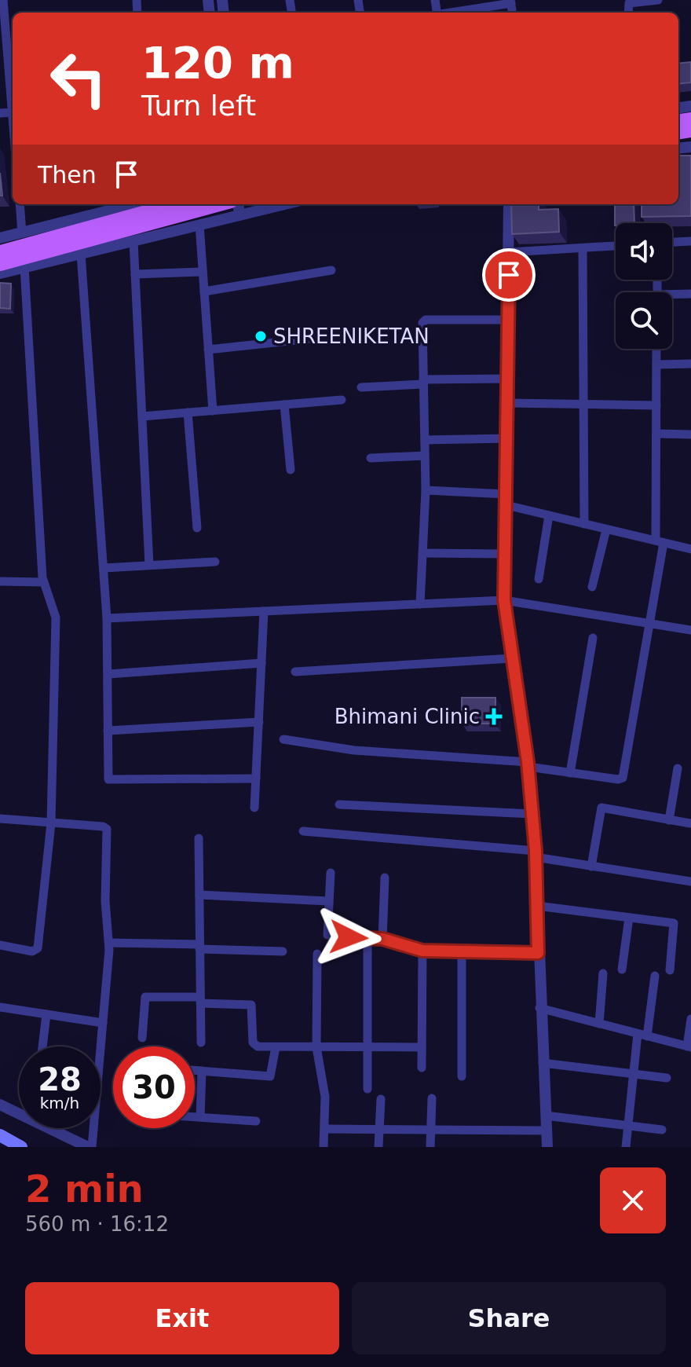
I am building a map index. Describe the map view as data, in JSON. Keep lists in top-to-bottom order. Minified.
{"places":{"other":["SHREENIKETAN"],"health":["Bhimani Clinic"]},"page":{"turn":["120 m","Turn left"],"then":"Then","speed":"28 km/h","limit":"30","heading":["2 min","560 m · 16:12"],"buttons":["Exit","Share"]}}
